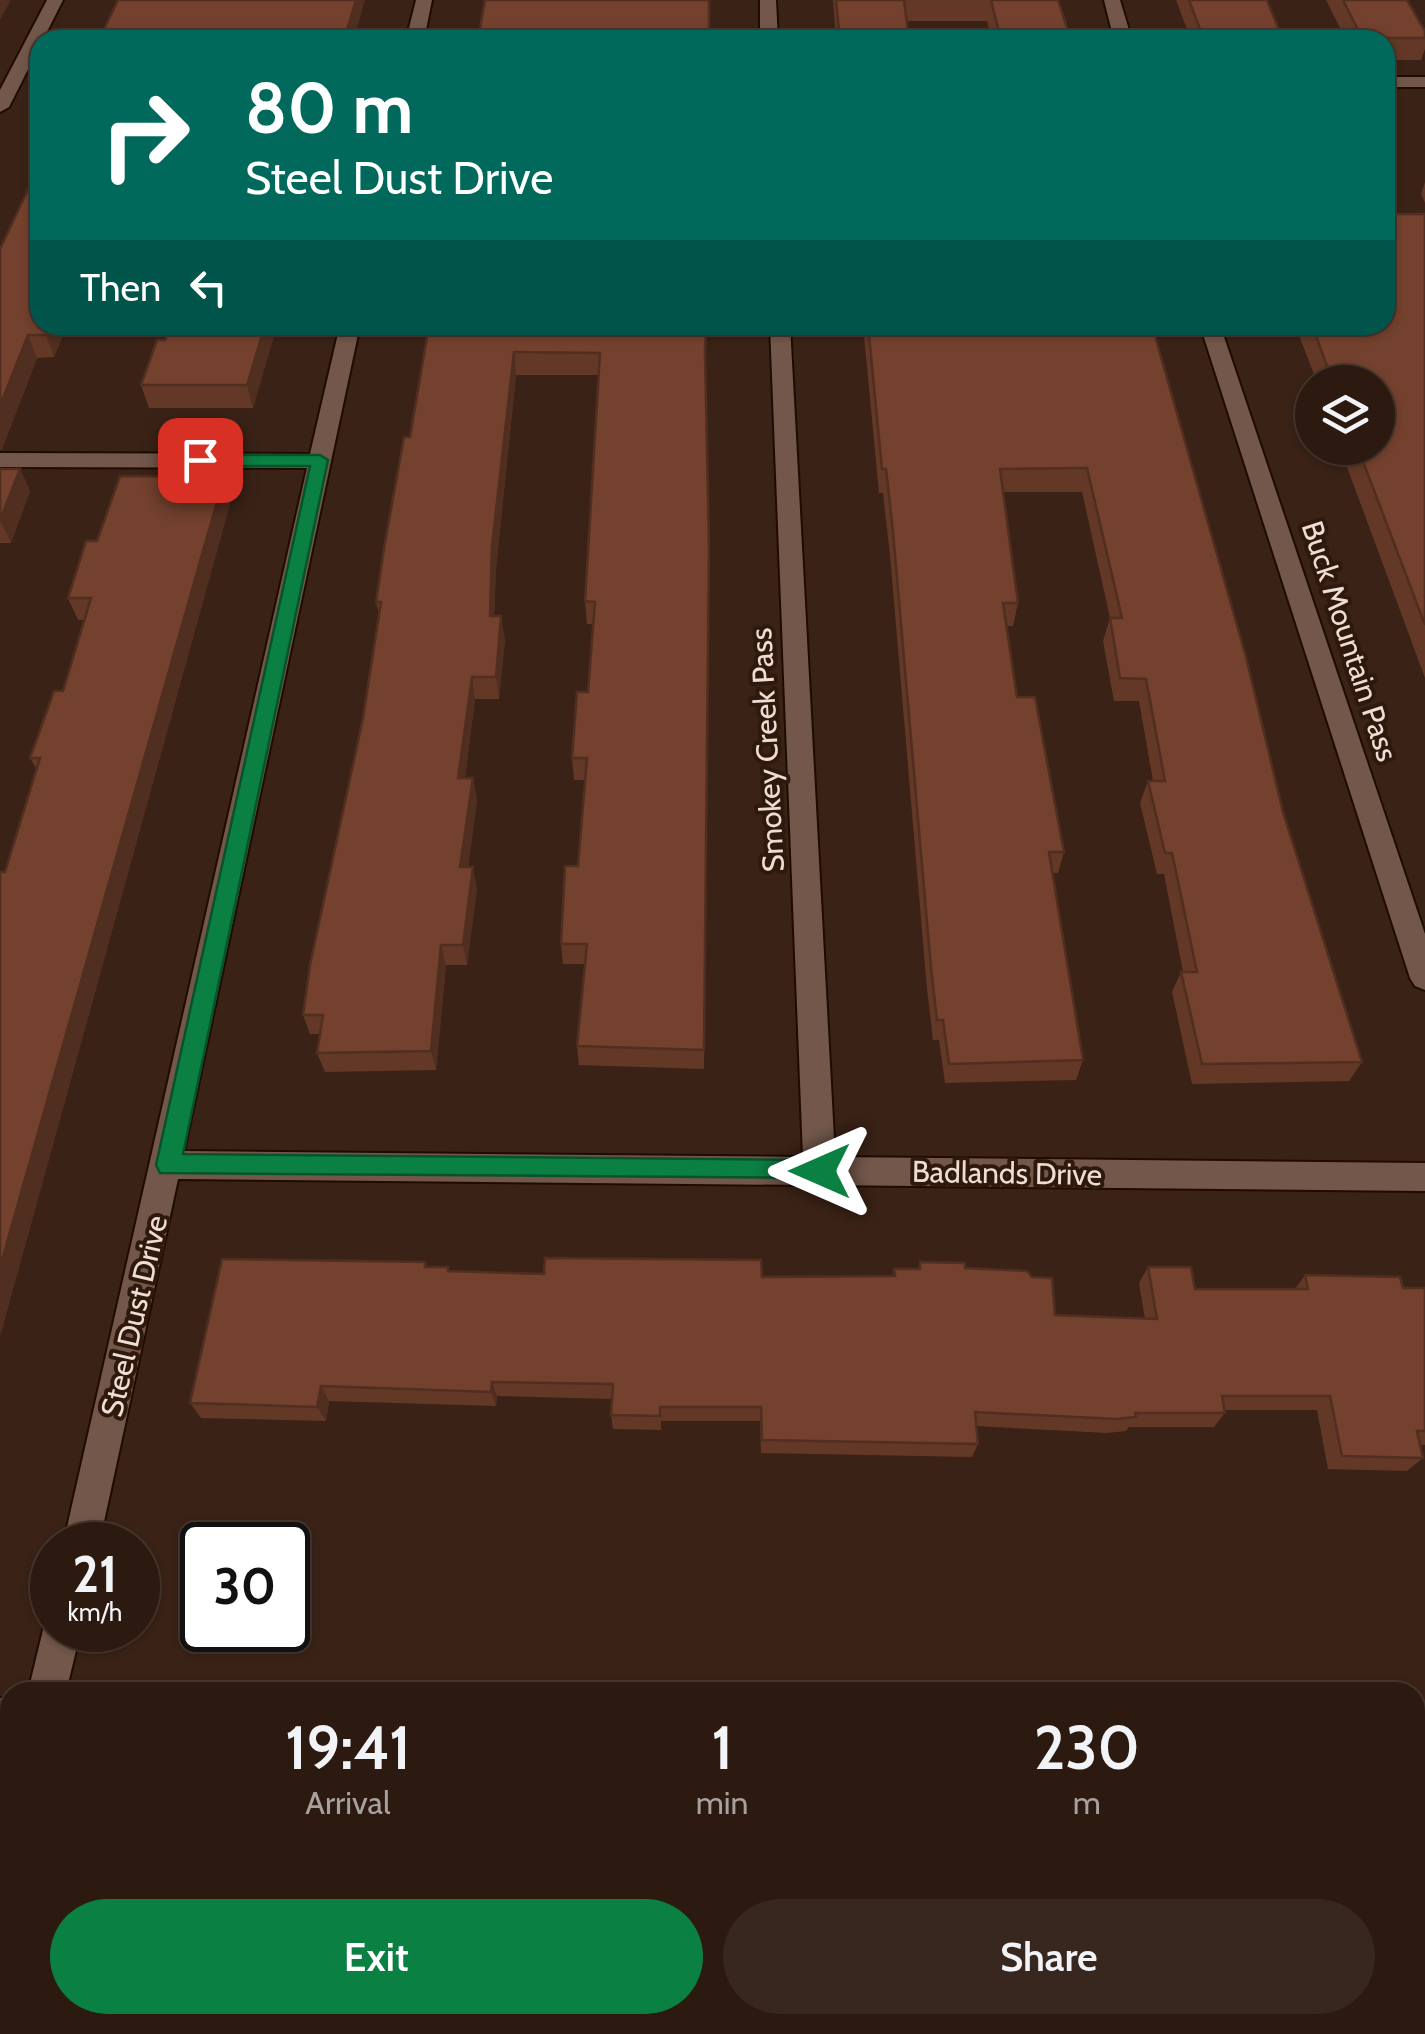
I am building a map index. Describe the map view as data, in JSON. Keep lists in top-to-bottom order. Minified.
{"streets":{"street":["Buck Mountain Pass","Smokey Creek Pass","Badlands Drive","Steel Dust Drive"]},"crossings":[["Smokey Creek Pass","Badlands Drive"],["Badlands Drive","Steel Dust Drive"]],"page":{"turn":["80 m","Steel Dust Drive"],"then":"Then","speed":"21 km/h","limit":"30","eta":["19:41","Arrival","1","min","230","m"],"buttons":["Exit","Share"]}}
